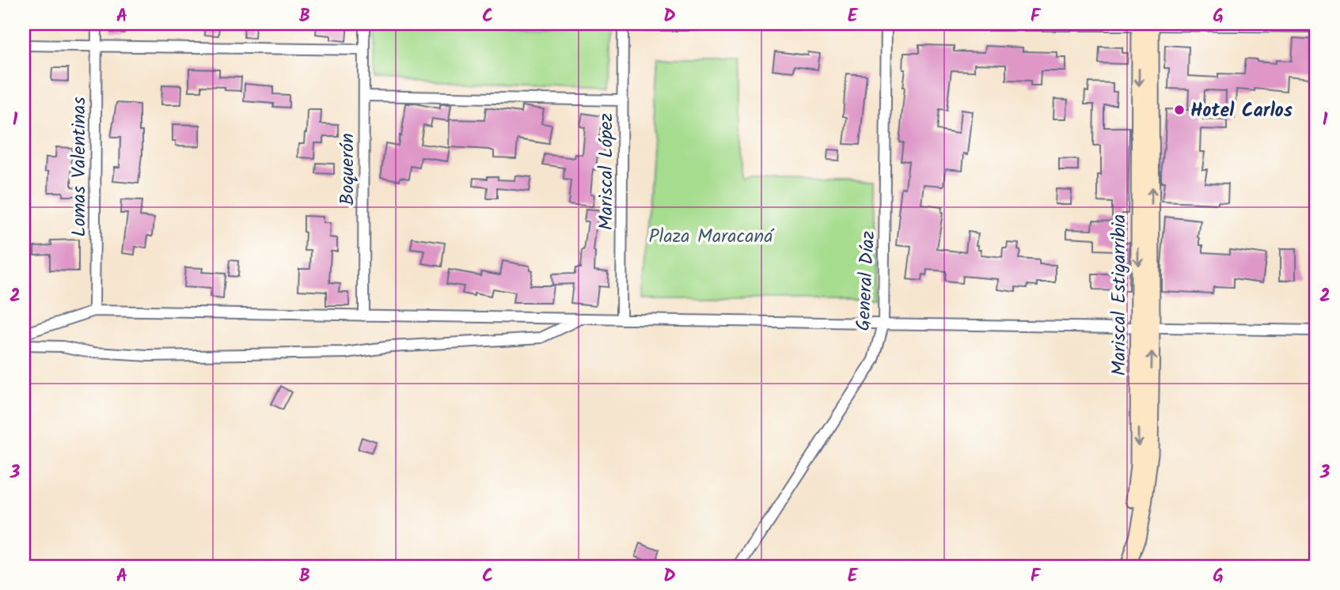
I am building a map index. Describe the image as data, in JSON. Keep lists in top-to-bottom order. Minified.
{"streets":{"street":["Lomas Valentinas","Boquerón","Mariscal López","General Díaz"]},"parks":["Plaza Maracaná"],"places":["Hotel Carlos"],"grid":{"columns":["A","B","C","D","E","F","G"],"rows":["1","2","3"]}}
